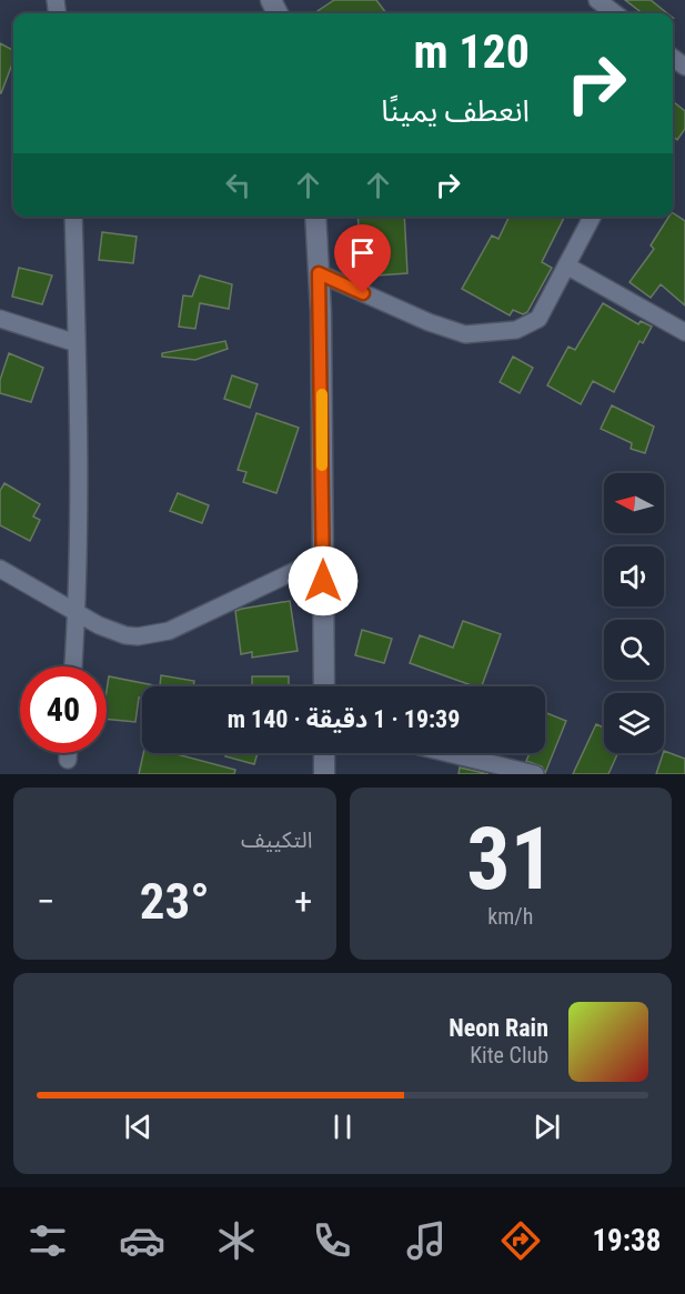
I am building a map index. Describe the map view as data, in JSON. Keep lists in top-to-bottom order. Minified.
{"north":"left","page":{"turn":["120 m","انعطف يمينًا"],"limit":"40","trip":"19:39 · 1 دقيقة · 140 m","tile":[["31","km/h"],"التكييف"],"heat":["−","23°","+"],"song":["Neon Rain","Kite Club"],"tabs":"19:38"}}
